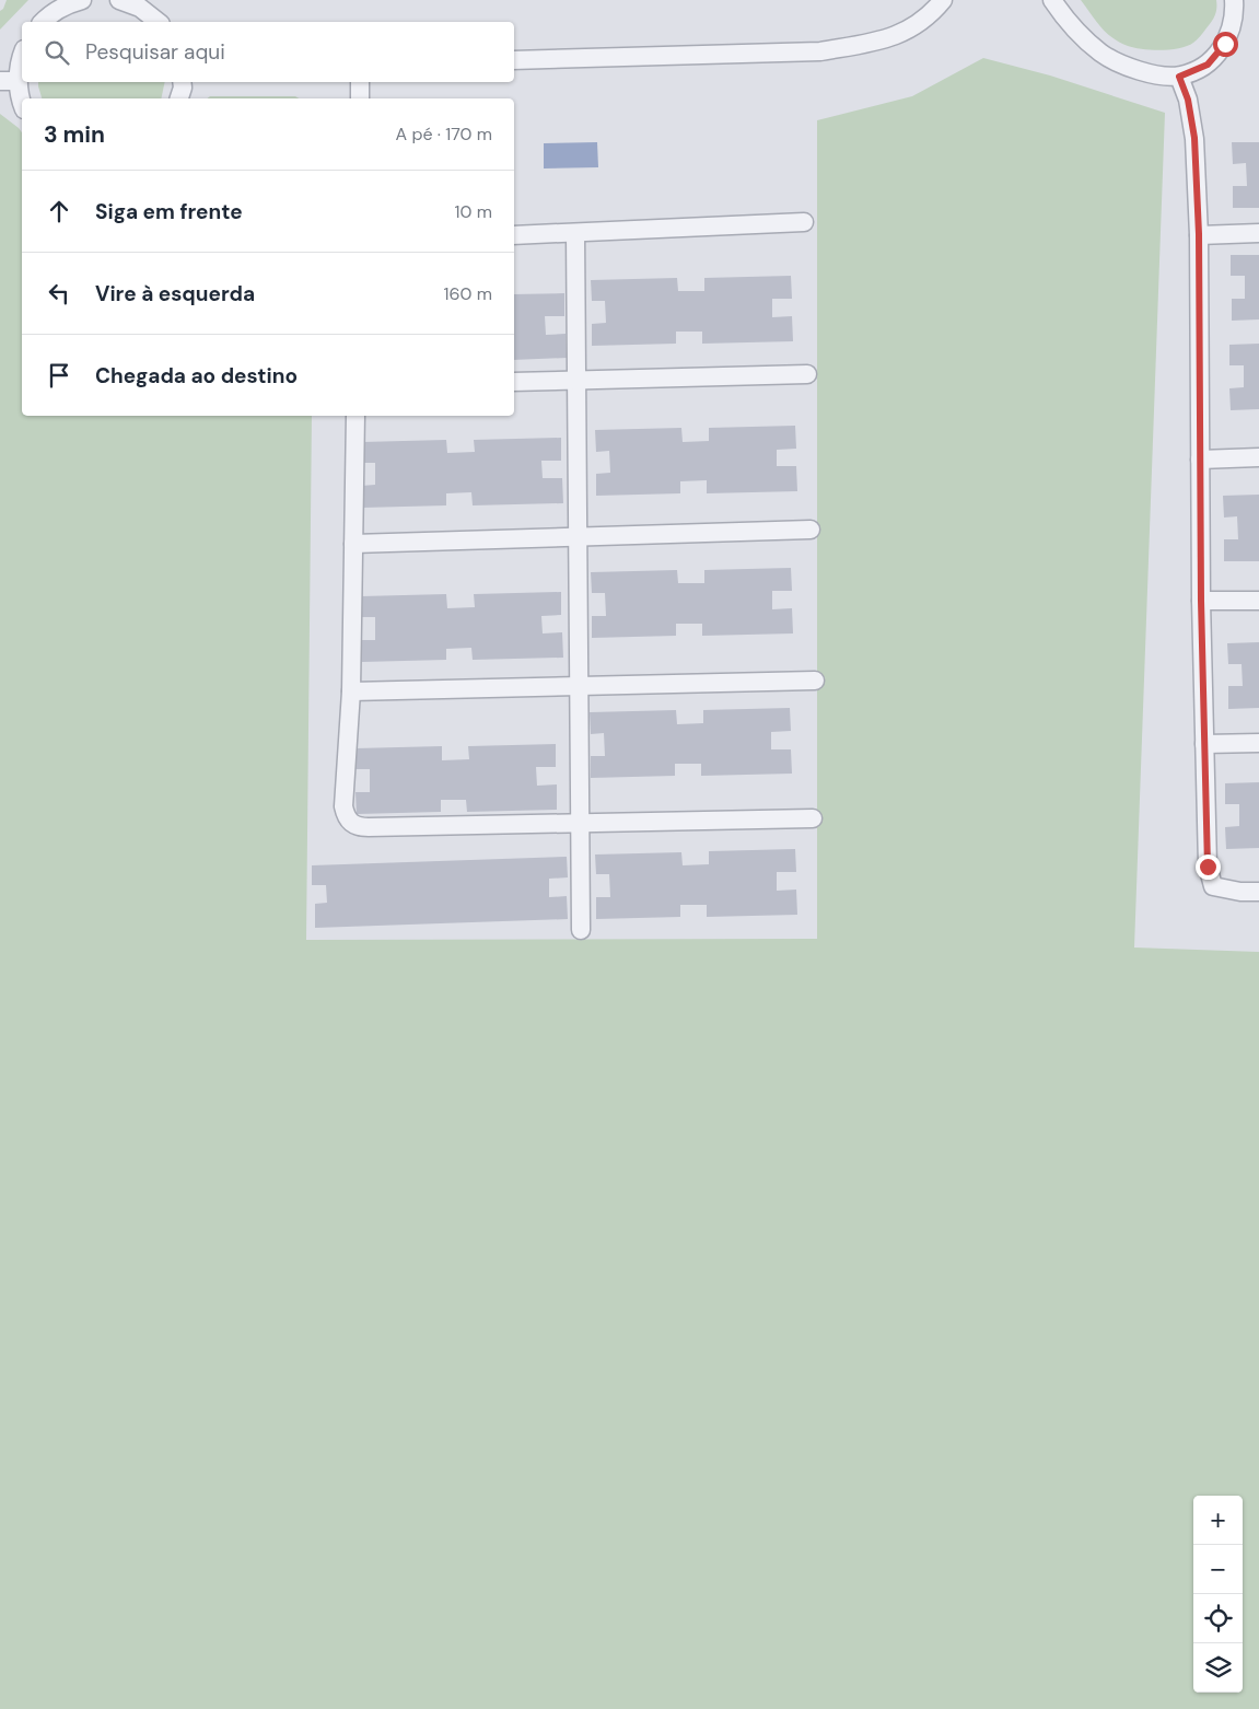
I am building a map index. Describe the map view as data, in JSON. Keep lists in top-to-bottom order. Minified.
{"page":{"search":"Pesquisar aqui","heading":["3 min","A pé · 170 m"],"list":[["Siga em frente","10 m"],["Vire à esquerda","160 m"],"Chegada ao destino"],"map_buttons":["+","−"]}}
